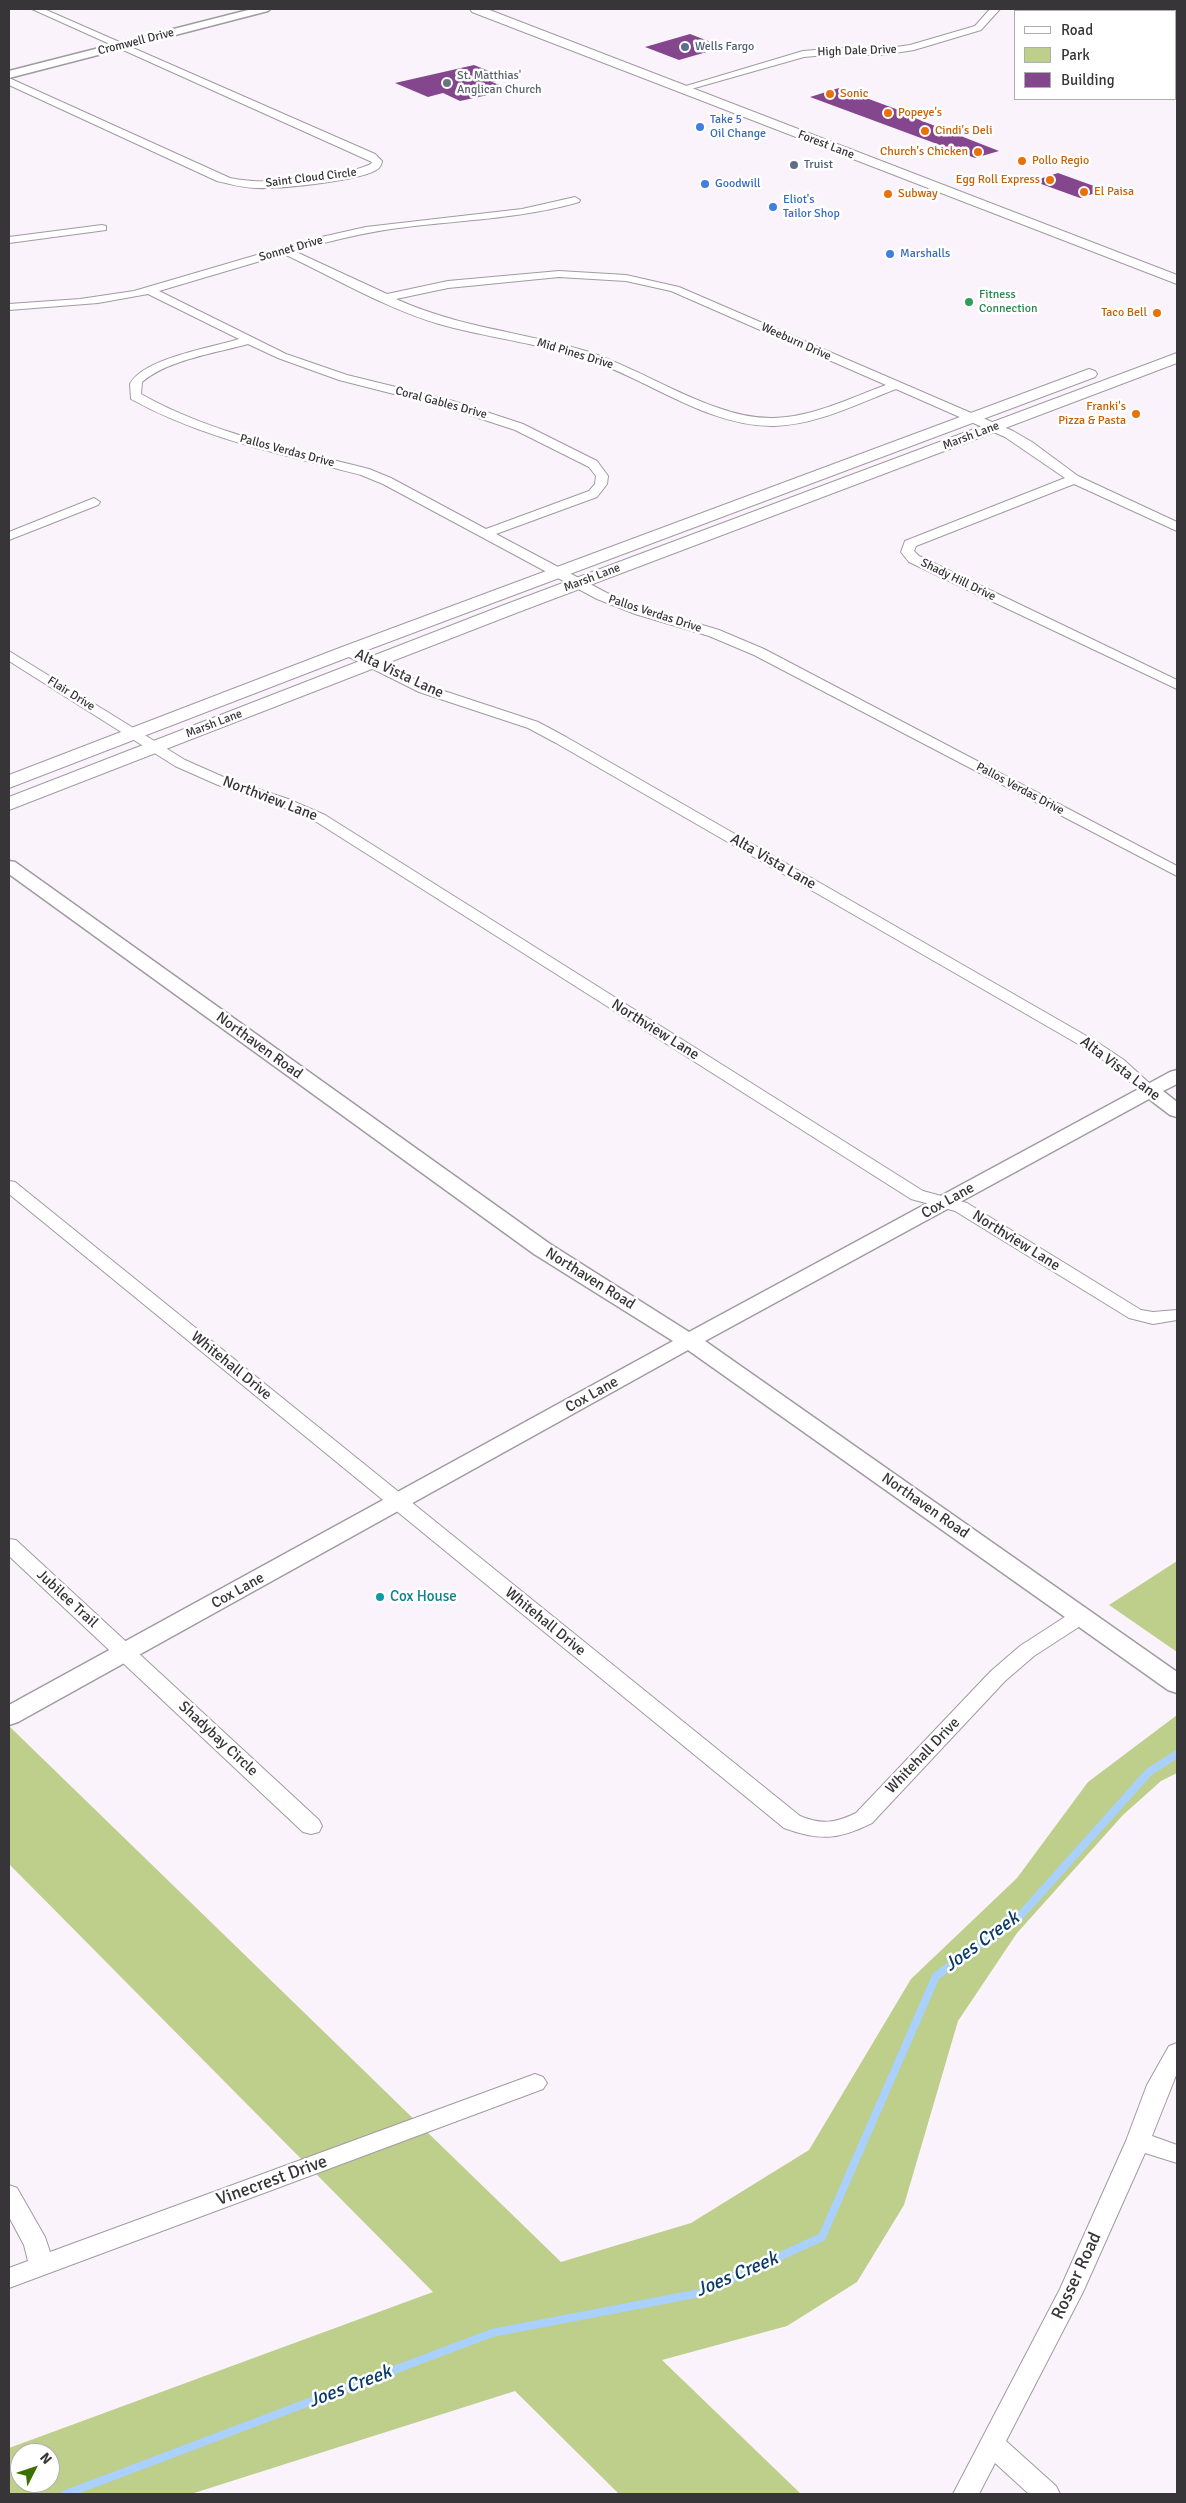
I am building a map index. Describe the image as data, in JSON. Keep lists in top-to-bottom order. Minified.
{"streets":{"main road":["Forest Lane","Marsh Lane"],"street":["Cromwell Drive","High Dale Drive","Saint Cloud Circle","Sonnet Drive","Weeburn Drive","Mid Pines Drive","Coral Gables Drive","Pallos Verdas Drive","Shady Hill Drive","Alta Vista Lane","Flair Drive","Northview Lane","Northaven Road","Cox Lane","Whitehall Drive","Jubilee Trail","Shadybay Circle","Vinecrest Drive","Rosser Road"]},"crossings":[["Cromwell Drive","Saint Cloud Circle"],["High Dale Drive","Forest Lane"],["Sonnet Drive","Mid Pines Drive"],["Sonnet Drive","Coral Gables Drive"],["Weeburn Drive","Mid Pines Drive"],["Weeburn Drive","Marsh Lane"],["Weeburn Drive","Shady Hill Drive"],["Coral Gables Drive","Pallos Verdas Drive"],["Marsh Lane","Pallos Verdas Drive"],["Marsh Lane","Alta Vista Lane"],["Marsh Lane","Flair Drive"],["Marsh Lane","Northview Lane"],["Alta Vista Lane","Cox Lane"],["Flair Drive","Northview Lane"],["Northview Lane","Cox Lane"],["Northaven Road","Cox Lane"],["Northaven Road","Whitehall Drive"],["Cox Lane","Whitehall Drive"],["Cox Lane","Jubilee Trail"],["Cox Lane","Shadybay Circle"],["Jubilee Trail","Shadybay Circle"]],"water":["Joes Creek"],"places":["Wells Fargo","St. Matthias' Anglican Church","Sonic","Popeye's","Take 5 Oil Change","Cindi's Deli","Church's Chicken","Pollo Regio","Truist","Egg Roll Express","Goodwill","El Paisa","Subway","Eliot's Tailor Shop","Marshalls","Fitness Connection","Taco Bell","Franki's Pizza & Pasta","Cox House"],"legend":["Road","Park","Building"],"north":"top right"}
